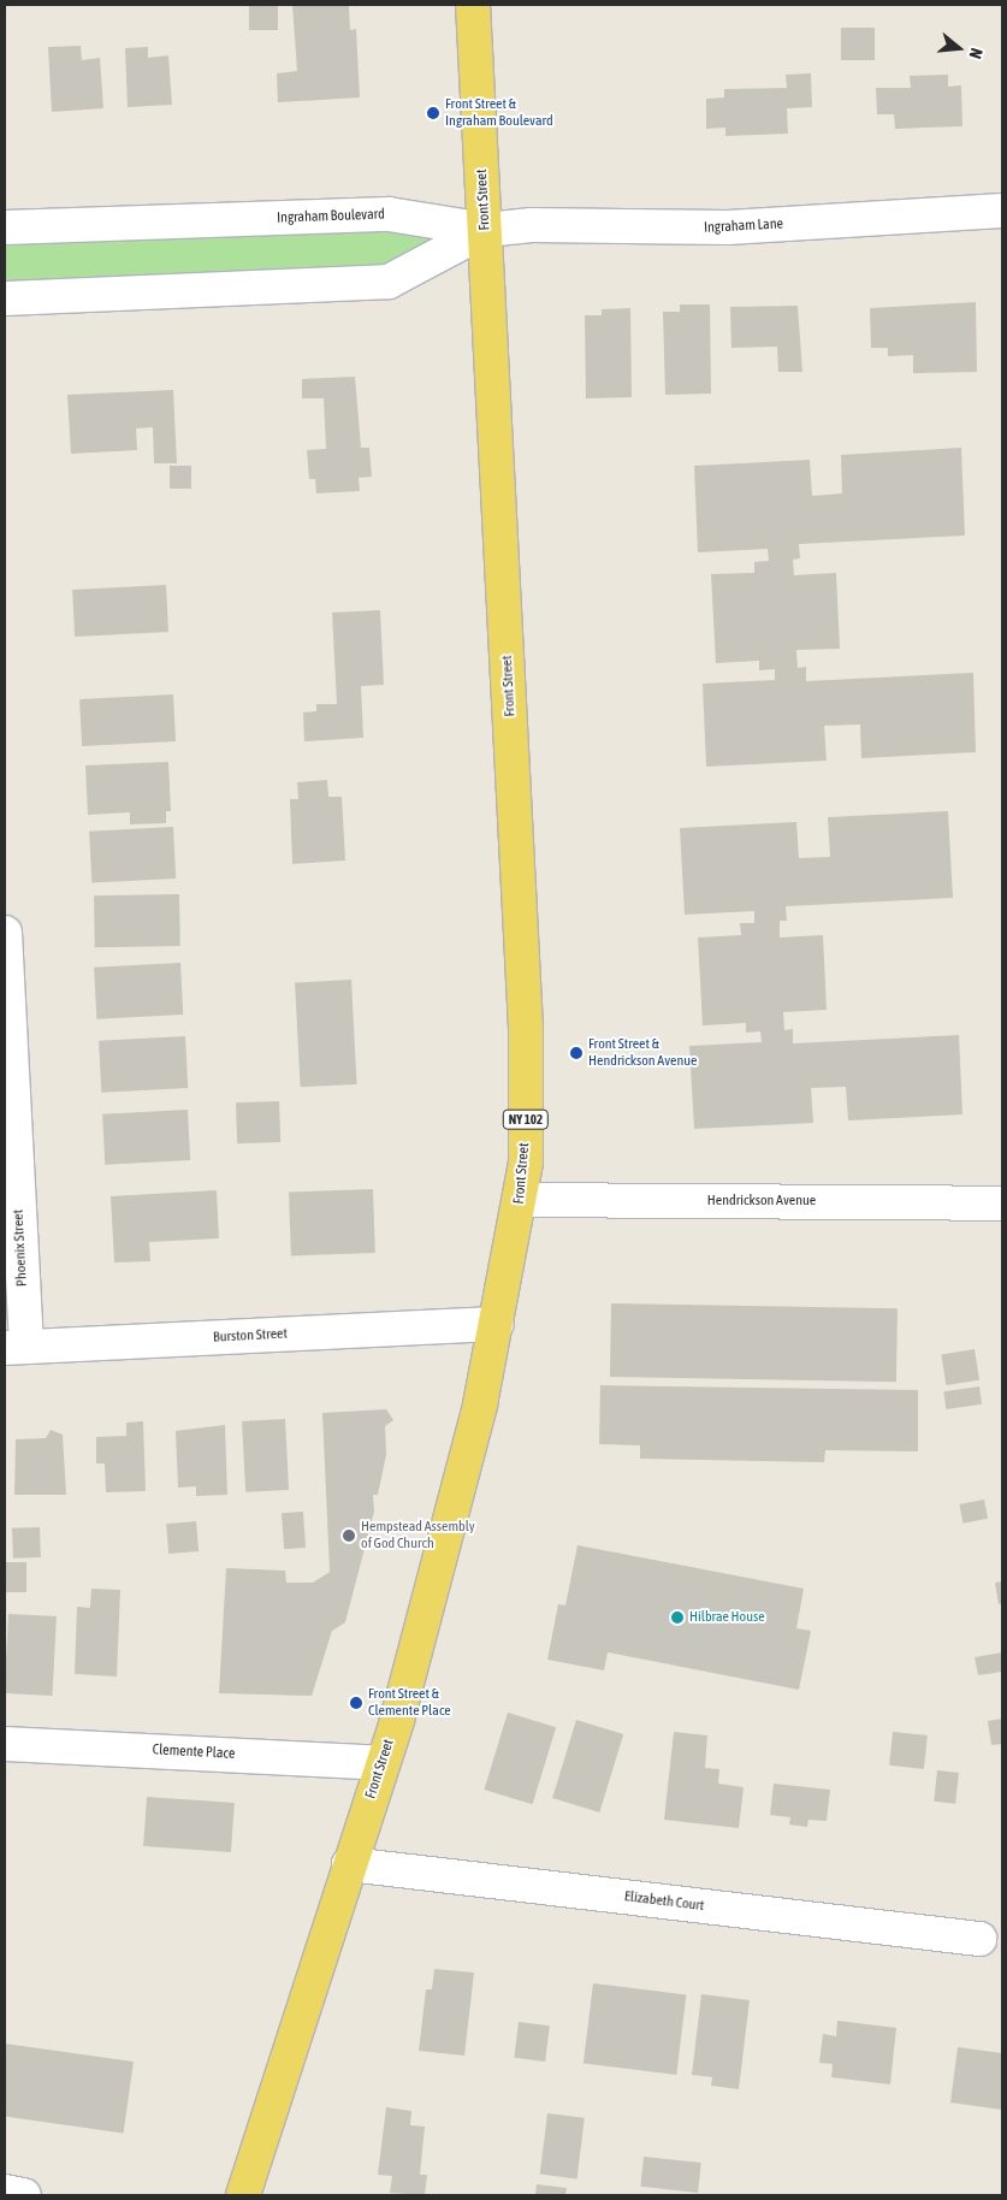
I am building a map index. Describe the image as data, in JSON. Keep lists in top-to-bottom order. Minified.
{"streets":{"main road":["Front Street","NY 102"],"street":["Ingraham Boulevard","Ingraham Lane","Hendrickson Avenue","Phoenix Street","Burston Street","Clemente Place","Elizabeth Court"]},"crossings":[["Front Street","Ingraham Boulevard"],["Front Street","Ingraham Lane"],["Front Street","Hendrickson Avenue"],["Front Street","Burston Street"],["Front Street","Clemente Place"],["Front Street","Elizabeth Court"],["Ingraham Boulevard","Ingraham Lane"],["Phoenix Street","Burston Street"]],"places":["Front Street & Ingraham Boulevard","Front Street & Hendrickson Avenue","Hempstead Assembly of God Church","Hilbrae House","Front Street & Clemente Place"],"north":"right"}
